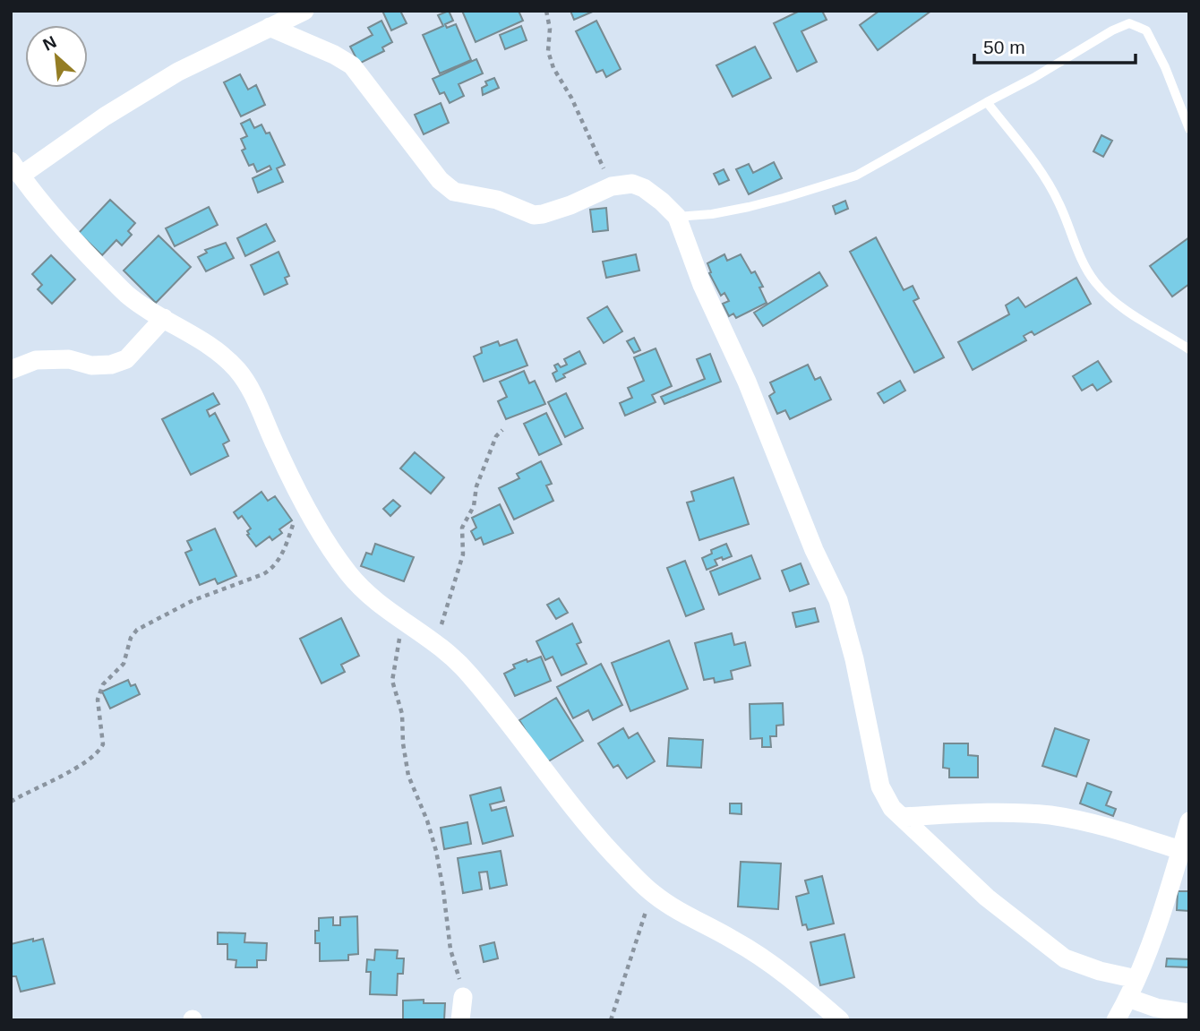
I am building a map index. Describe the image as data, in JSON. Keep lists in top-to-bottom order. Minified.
{"scale_bar":"50 m","north":"top left"}
